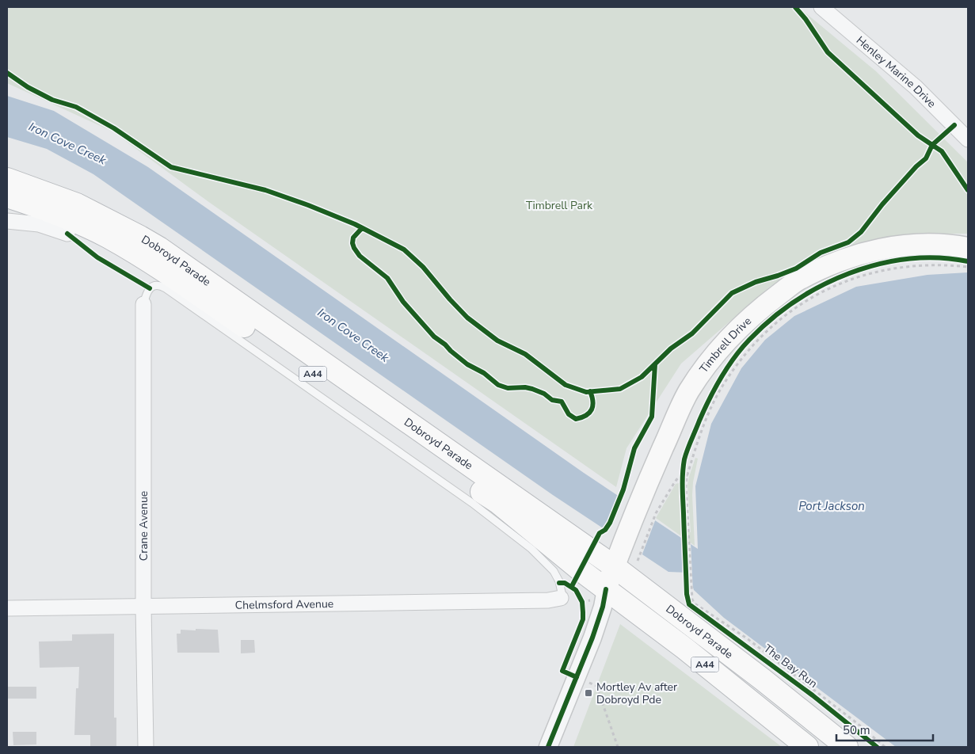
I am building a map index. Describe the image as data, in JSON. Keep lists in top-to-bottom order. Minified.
{"streets":{"highway":["Dobroyd Parade","A44"],"main road":["Timbrell Drive"],"street":["Henley Marine Drive","Crane Avenue","Chelmsford Avenue"],"cycle path":["The Bay Run"]},"crossings":[["Dobroyd Parade","Timbrell Drive"],["Crane Avenue","Chelmsford Avenue"]],"water":["Iron Cove Creek","Port Jackson"],"parks":["Timbrell Park"],"places":{"transit":["Mortley Av after Dobroyd Pde"]},"scale_bar":"50 m"}
